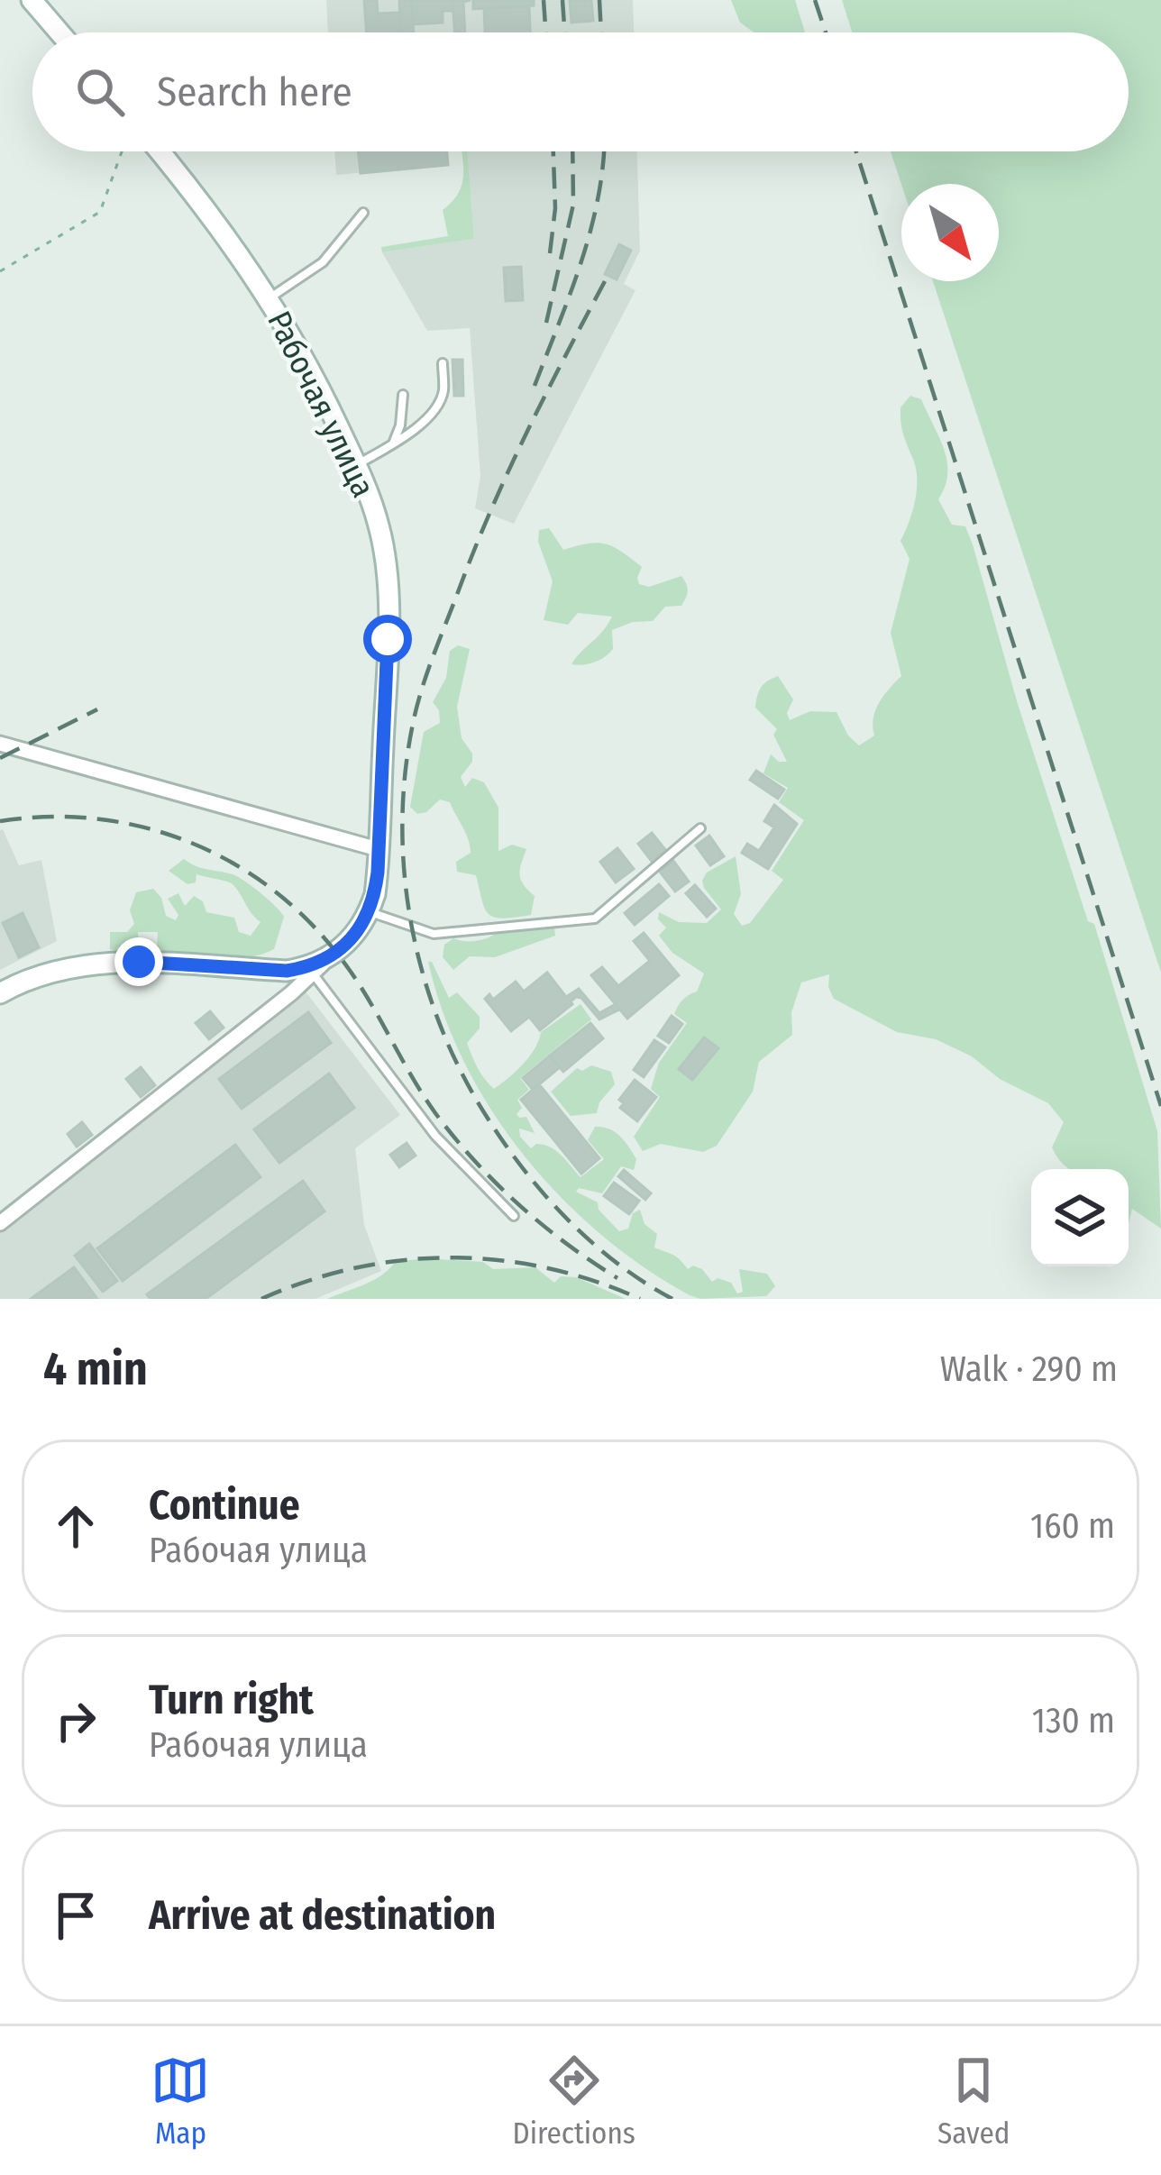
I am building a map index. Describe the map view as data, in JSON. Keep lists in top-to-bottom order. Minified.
{"streets":{"street":["Рабочая улица"]},"north":"bottom right","page":{"search":"Search here","heading":["4 min","Walk · 290 m"],"list":[["Continue","Рабочая улица","160 m"],["Turn right","Рабочая улица","130 m"],"Arrive at destination"],"nav":["Map","Directions","Saved"]}}
